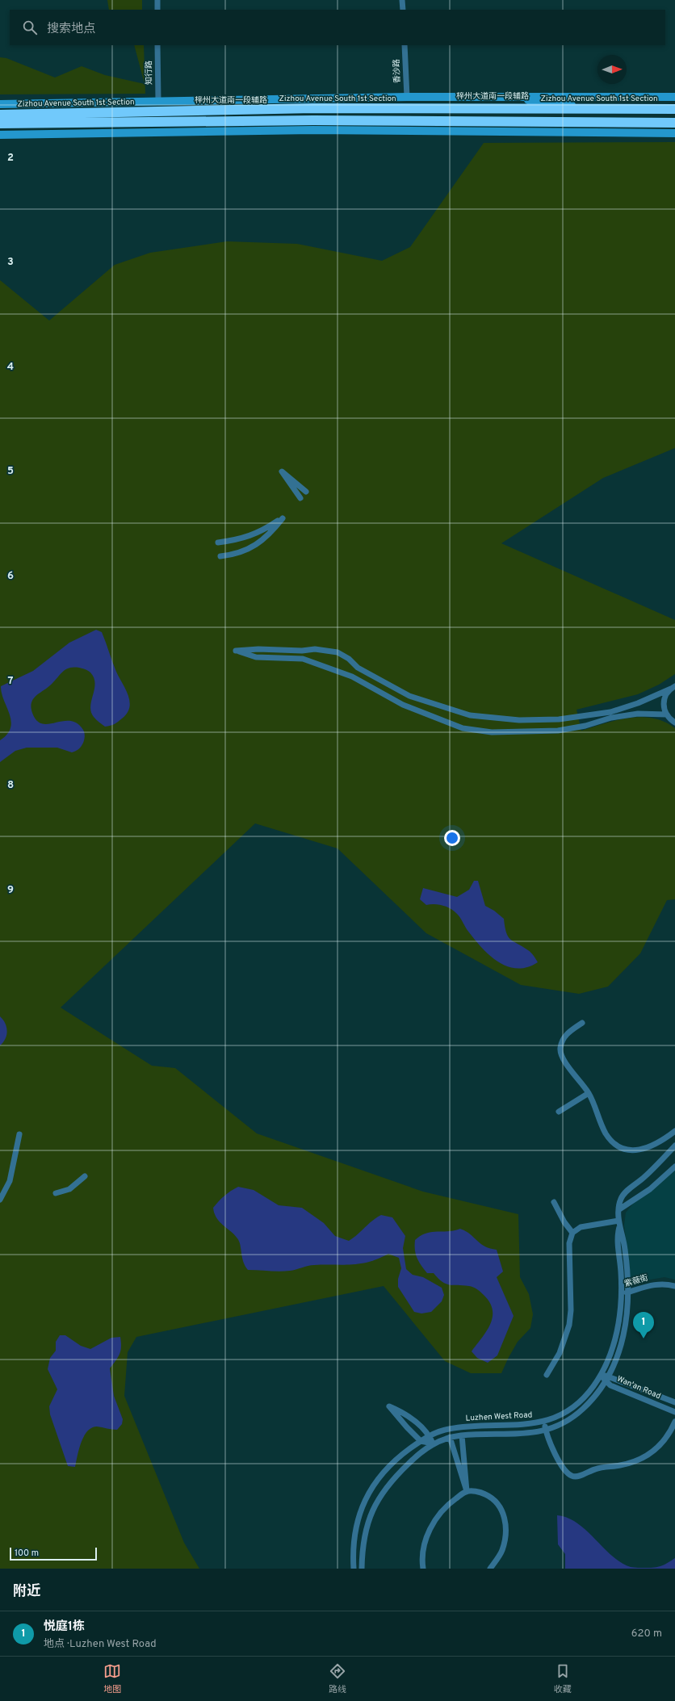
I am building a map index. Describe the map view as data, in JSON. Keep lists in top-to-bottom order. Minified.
{"streets":{"highway":["Zizhou Avenue South 1st Section"],"main road":["梓州大道南一段辅路"],"street":["香沙路","知行路","紫薇街","Wan'an Road","Luzhen West Road"]},"crossings":[["香沙路","梓州大道南一段辅路"],["知行路","梓州大道南一段辅路"],["紫薇街","Luzhen West Road"],["Wan'an Road","Luzhen West Road"]],"scale_bar":"100 m","north":"right","page":{"search":"搜索地点","pins":"1","scale":"100 m","heading":"附近","list":[{"mark":"1","name":"悦庭1栋","note":"地点 · Luzhen West Road","value":"620 m"}],"nav":["地图","路线","收藏"]},"grid":{"rows":["2","3","4","5","6","7","8","9"]}}
